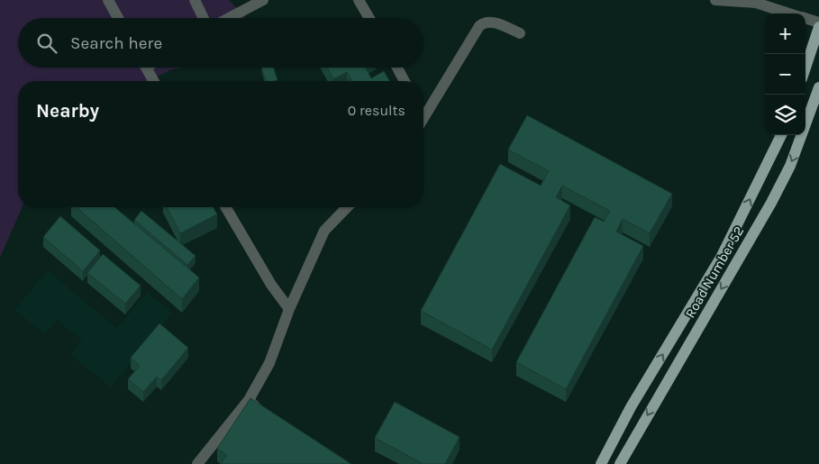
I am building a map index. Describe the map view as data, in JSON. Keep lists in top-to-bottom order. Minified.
{"streets":{"main road":["Road Number 52"]},"page":{"map_buttons":["+","−"],"search":"Search here","heading":["Nearby","0 results"]}}
